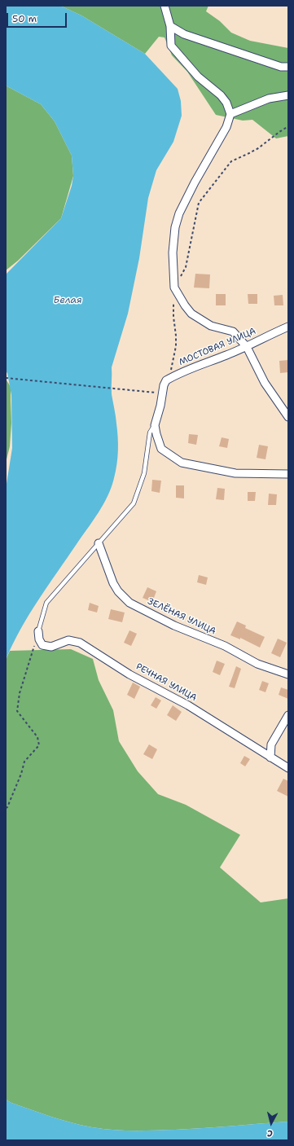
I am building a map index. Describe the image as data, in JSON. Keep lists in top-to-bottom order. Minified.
{"streets":{"street":["МОСТОВАЯ УЛИЦА","ЗЕЛЁНАЯ УЛИЦА","РЕЧНАЯ УЛИЦА"]},"water":["Белая"],"scale_bar":"50 m","north":"bottom"}
